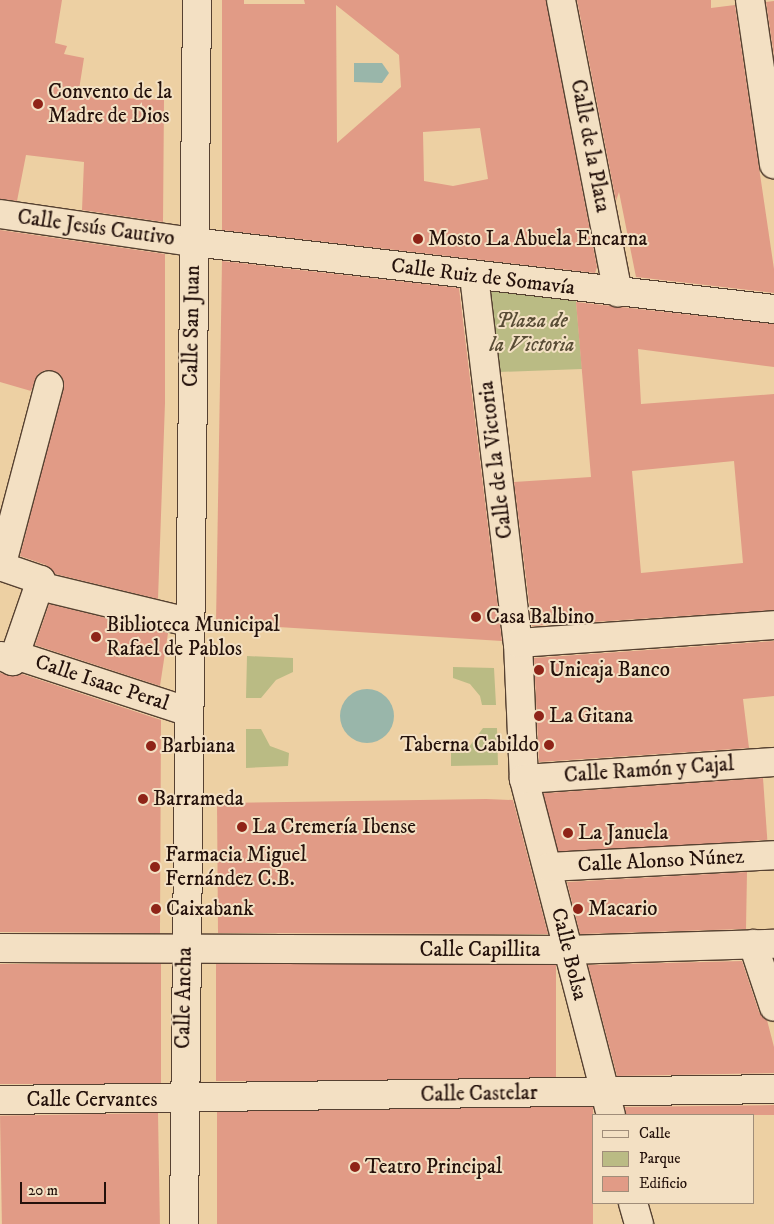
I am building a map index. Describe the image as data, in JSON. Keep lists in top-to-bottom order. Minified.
{"streets":{"street":["Calle de la Plata","Calle Jesús Cautivo","Calle Ruiz de Somavía","Calle San Juan","Calle de la Victoria","Calle Isaac Peral","Calle Ramón y Cajal","Calle Alonso Núnez","Calle Capillita","Calle Bolsa","Calle Ancha","Calle Castelar","Calle Cervantes"]},"crossings":[["Calle de la Plata","Calle Ruiz de Somavía"],["Calle Jesús Cautivo","Calle Ruiz de Somavía"],["Calle Jesús Cautivo","Calle San Juan"],["Calle Ruiz de Somavía","Calle San Juan"],["Calle Ruiz de Somavía","Calle de la Victoria"],["Calle San Juan","Calle Ancha"],["Calle de la Victoria","Calle Ramón y Cajal"],["Calle de la Victoria","Calle Bolsa"],["Calle Isaac Peral","Calle Ancha"],["Calle Ramón y Cajal","Calle Bolsa"],["Calle Alonso Núnez","Calle Bolsa"],["Calle Capillita","Calle Bolsa"],["Calle Capillita","Calle Ancha"],["Calle Bolsa","Calle Castelar"],["Calle Ancha","Calle Castelar"],["Calle Ancha","Calle Cervantes"],["Calle Castelar","Calle Cervantes"]],"parks":["Plaza de la Victoria"],"places":["Convento de la Madre de Dios","Mosto La Abuela Encarna","Casa Balbino","Biblioteca Municipal Rafael de Pablos","Unicaja Banco","La Gitana","Taberna Cabildo","Barbiana","Barrameda","La Cremería Ibense","La Januela","Farmacia Miguel Fernández C.B.","Caixabank","Macario","Teatro Principal"],"legend":["Calle","Parque","Edificio"],"scale_bar":"20 m"}
